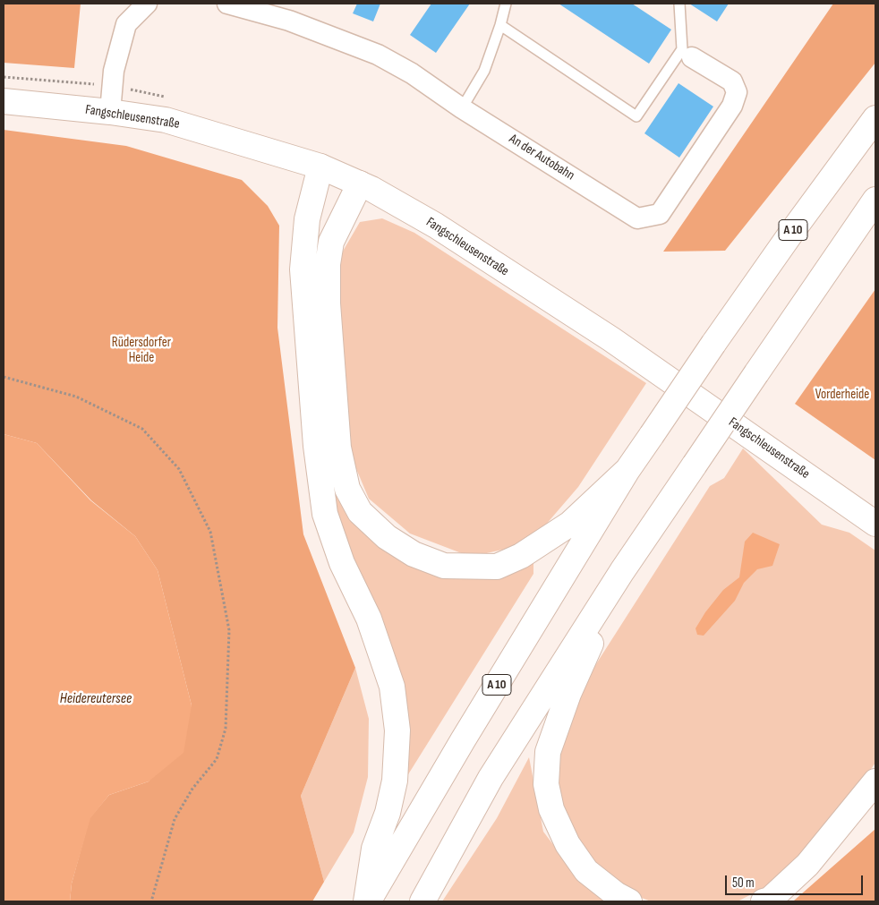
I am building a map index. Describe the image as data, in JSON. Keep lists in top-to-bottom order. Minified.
{"streets":{"main road":["Fangschleusenstraße","A 10"],"street":["An der Autobahn"]},"water":["Heidereutersee"],"parks":["Rüdersdorfer Heide","Vorderheide"],"scale_bar":"50 m"}
